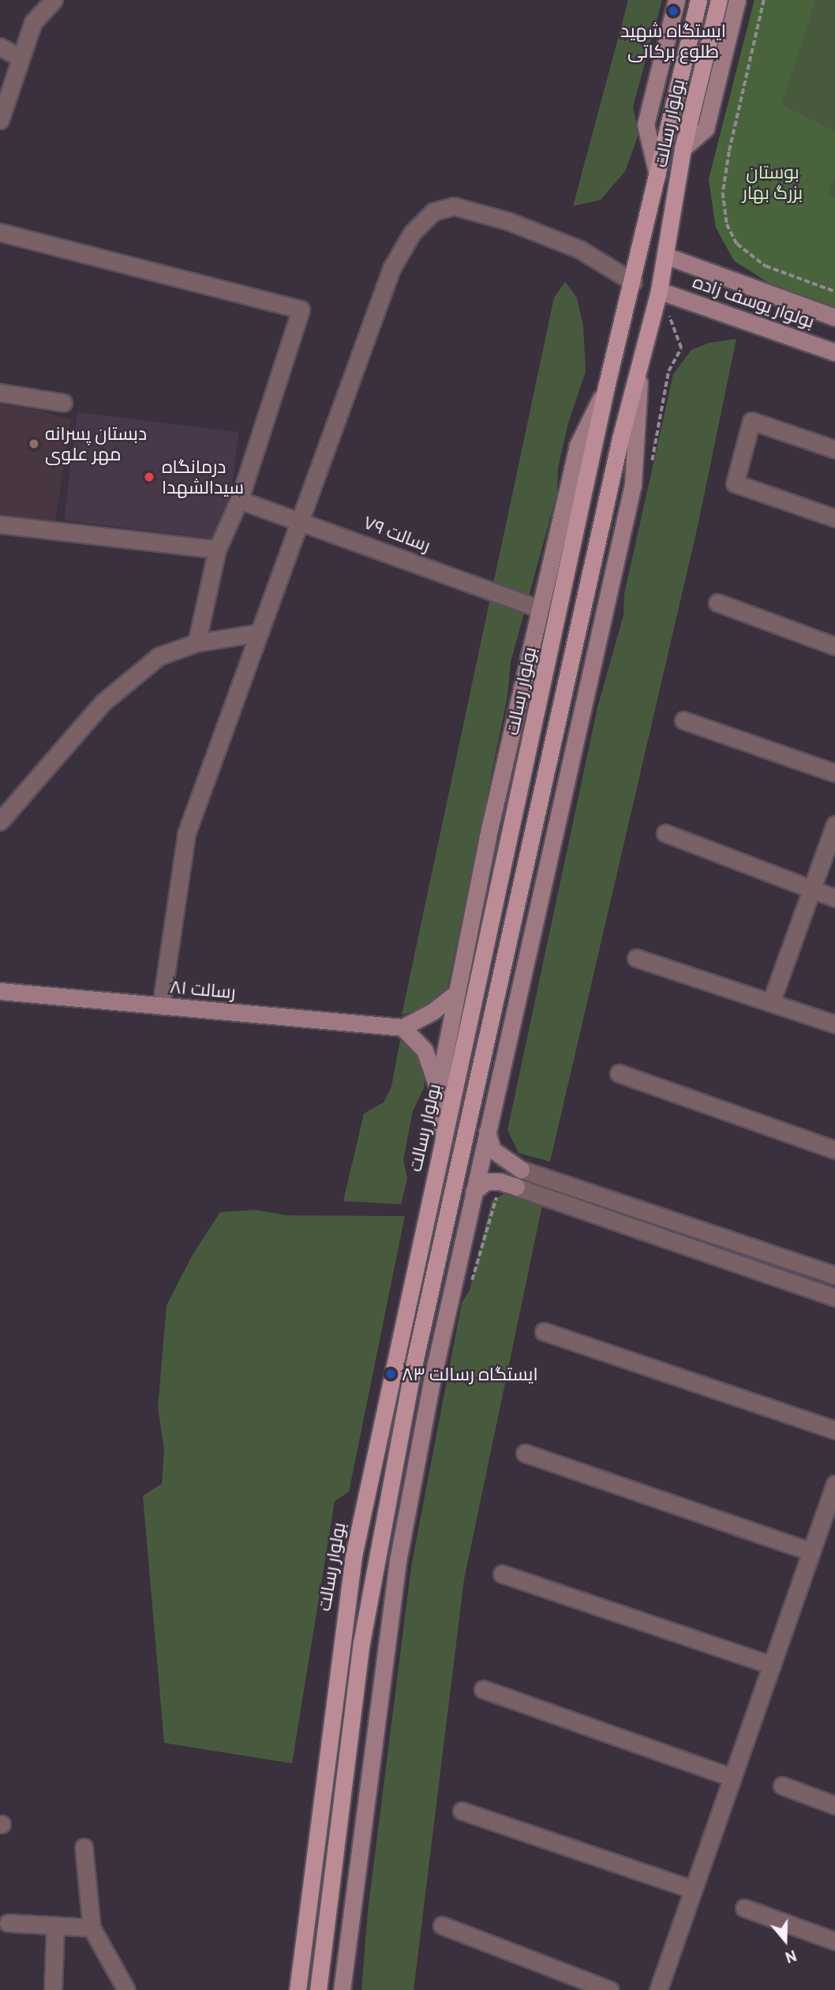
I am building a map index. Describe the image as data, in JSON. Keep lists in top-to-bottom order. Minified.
{"streets":{"main road":["بولوار رسالت"],"street":["بولوار یوسف زاده","رسالت ۷۹","رسالت ۸۱"]},"crossings":[["بولوار رسالت","بولوار یوسف زاده"]],"parks":["بوستان بزرگ بهار"],"places":["ایستگاه شهید طلوع برکاتی","دبستان پسرانه مهر علوی","درمانگاه سیدالشهدا","ایستگاه رسالت ۸۳"],"north":"bottom"}
